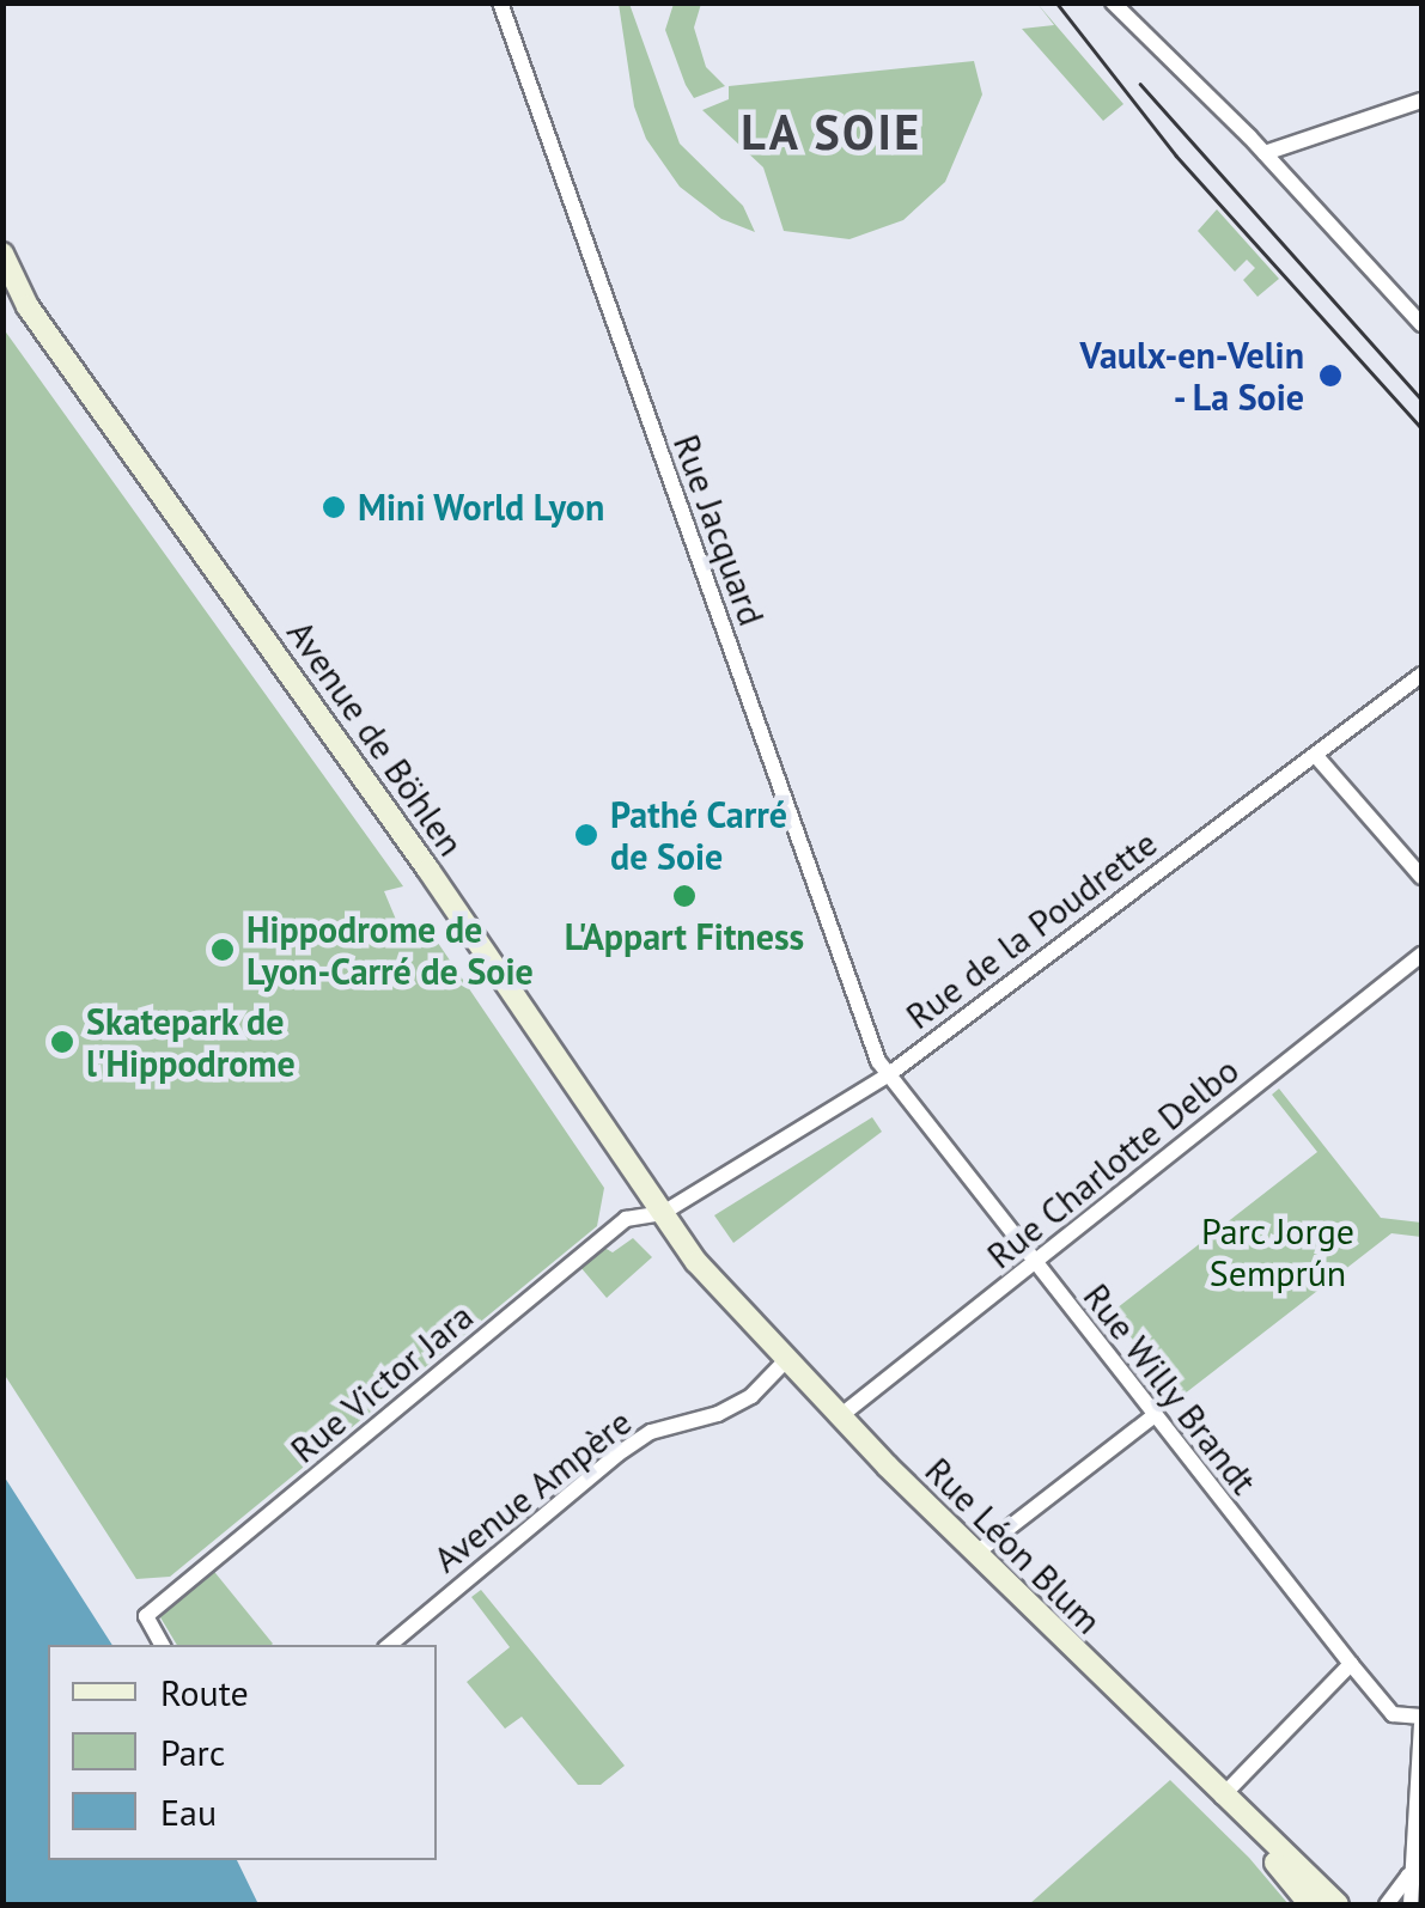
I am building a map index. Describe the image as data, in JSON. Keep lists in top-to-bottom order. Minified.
{"streets":{"main road":["Avenue de Böhlen","Rue Léon Blum"],"street":["Rue Jacquard","Rue de la Poudrette","Rue Charlotte Delbo","Rue Victor Jara","Rue Willy Brandt","Avenue Ampère"]},"crossings":[["Rue Jacquard","Rue de la Poudrette"],["Rue Jacquard","Rue Willy Brandt"],["Avenue de Böhlen","Rue de la Poudrette"],["Avenue de Böhlen","Rue Victor Jara"],["Avenue de Böhlen","Rue Léon Blum"],["Rue de la Poudrette","Rue Victor Jara"],["Rue de la Poudrette","Rue Willy Brandt"],["Rue de la Poudrette","Rue Léon Blum"],["Rue Charlotte Delbo","Rue Willy Brandt"],["Rue Charlotte Delbo","Rue Léon Blum"],["Rue Victor Jara","Rue Léon Blum"],["Avenue Ampère","Rue Léon Blum"]],"districts":["LA SOIE"],"parks":["Parc Jorge Semprún"],"places":["Vaulx-en-Velin - La Soie","Mini World Lyon","Pathé Carré de Soie","L'Appart Fitness","Hippodrome de Lyon-Carré de Soie","Skatepark de l'Hippodrome"],"legend":["Route","Parc","Eau"]}
